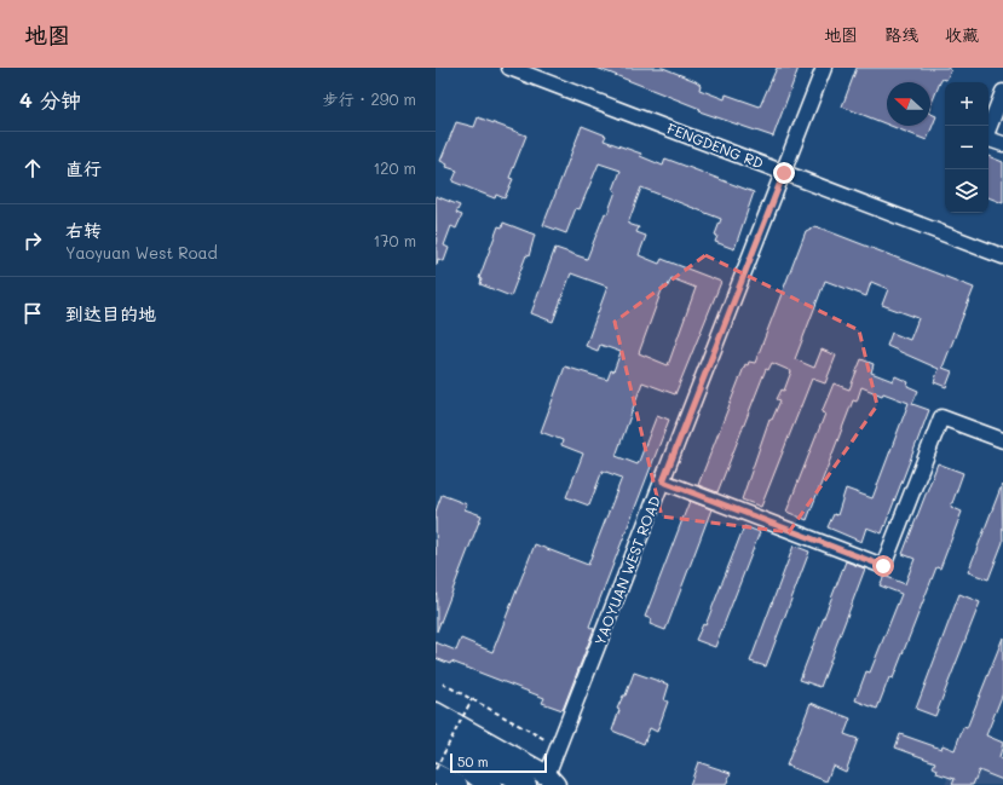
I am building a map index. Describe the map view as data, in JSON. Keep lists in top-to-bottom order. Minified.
{"streets":{"street":["FENGDENG RD","YAOYUAN WEST ROAD"]},"crossings":[["FENGDENG RD","YAOYUAN WEST ROAD"]],"scale_bar":"50 m","north":"left","page":{"header":"地图","nav":["地图","路线","收藏"],"heading":["4 分钟","步行 · 290 m"],"map_buttons":["+","−"],"list":[["直行","120 m"],["右转","Yaoyuan West Road","170 m"],"到达目的地"],"scale":"50 m"}}
